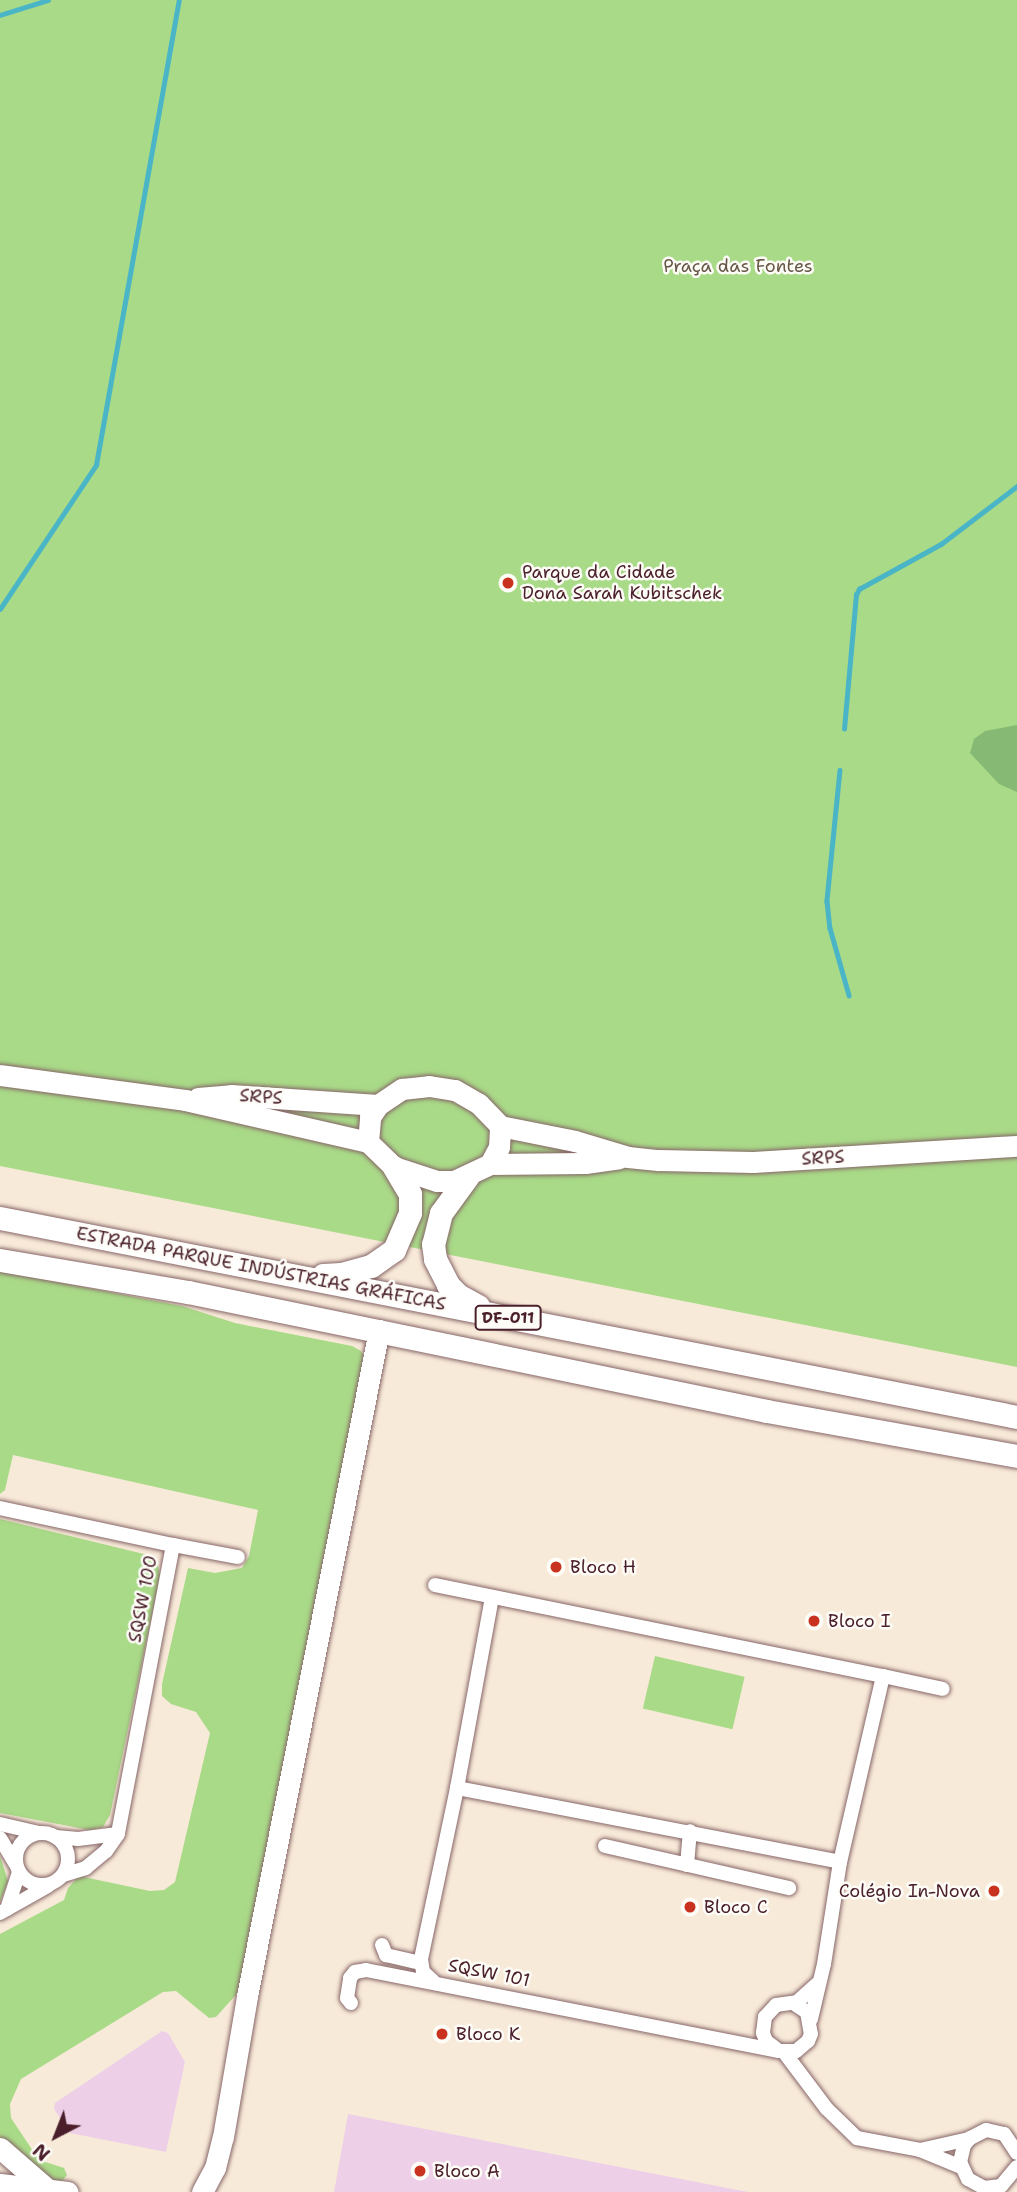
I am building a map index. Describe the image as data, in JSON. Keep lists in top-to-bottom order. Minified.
{"streets":{"main road":["SRPS","ESTRADA PARQUE INDÚSTRIAS GRÁFICAS","DF-011"],"street":["SQSW 100","SQSW 101"]},"parks":["Praça das Fontes"],"places":["Parque da Cidade Dona Sarah Kubitschek","Bloco H","Bloco I","Colégio In-Nova","Bloco C","Bloco K","Bloco A"],"north":"bottom left"}
